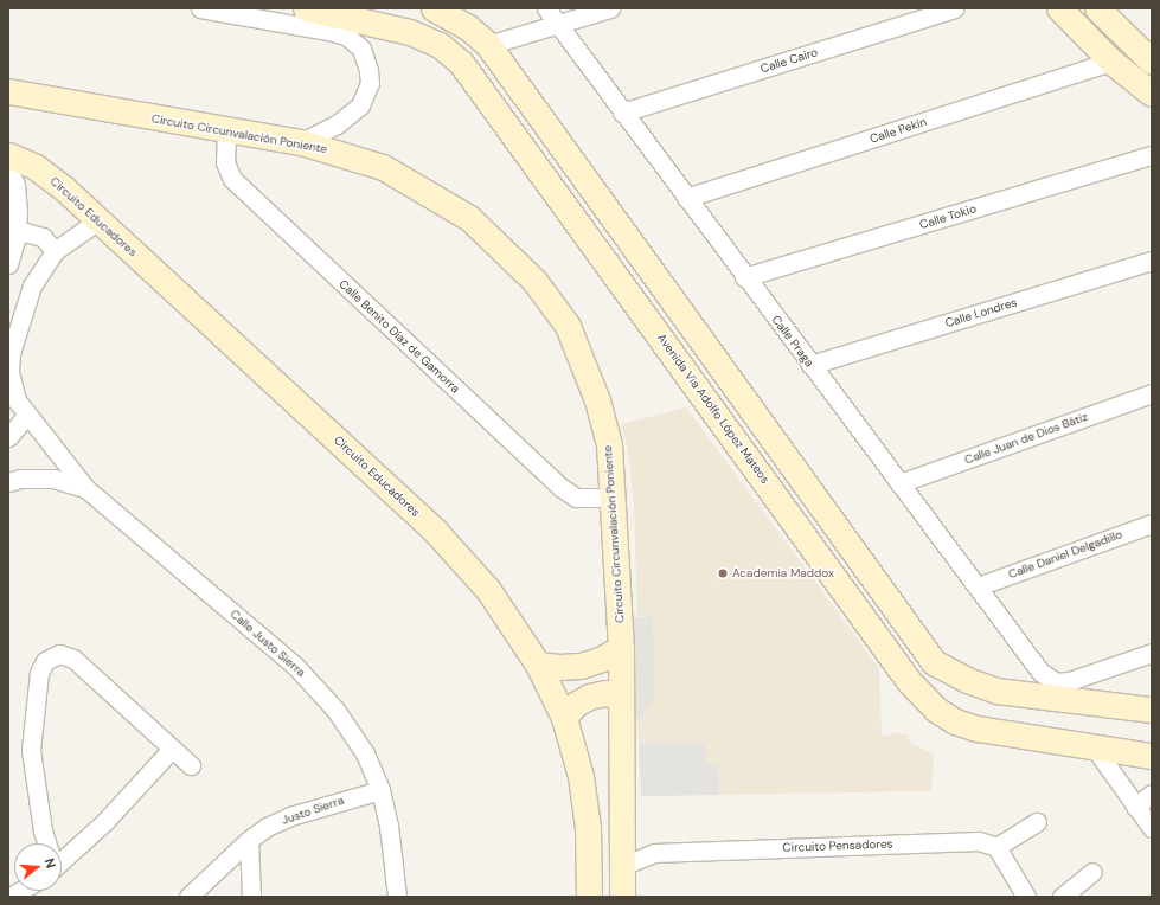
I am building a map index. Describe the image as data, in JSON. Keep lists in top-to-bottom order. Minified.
{"streets":{"main road":["Circuito Circunvalación Poniente","Circuito Educadores","Avenida Via Adolfo López Mateos"],"street":["Calle Cairo","Calle Pekín","Calle Tokio","Calle Londres","Calle Benito Díaz de Gamorra","Calle Praga","Calle Juan de Dios Bátiz","Calle Daniel Delgadillo","Calle Justo Sierra","Justo Sierra","Circuito Pensadores"]},"crossings":[["Calle Cairo","Calle Praga"],["Calle Pekín","Calle Praga"],["Circuito Circunvalación Poniente","Calle Benito Díaz de Gamorra"],["Circuito Circunvalación Poniente","Circuito Pensadores"],["Circuito Educadores","Calle Justo Sierra"],["Calle Tokio","Calle Praga"],["Calle Londres","Calle Praga"],["Calle Praga","Calle Juan de Dios Bátiz"],["Calle Praga","Calle Daniel Delgadillo"],["Calle Justo Sierra","Justo Sierra"]],"places":["Academia Maddox"],"north":"right"}
